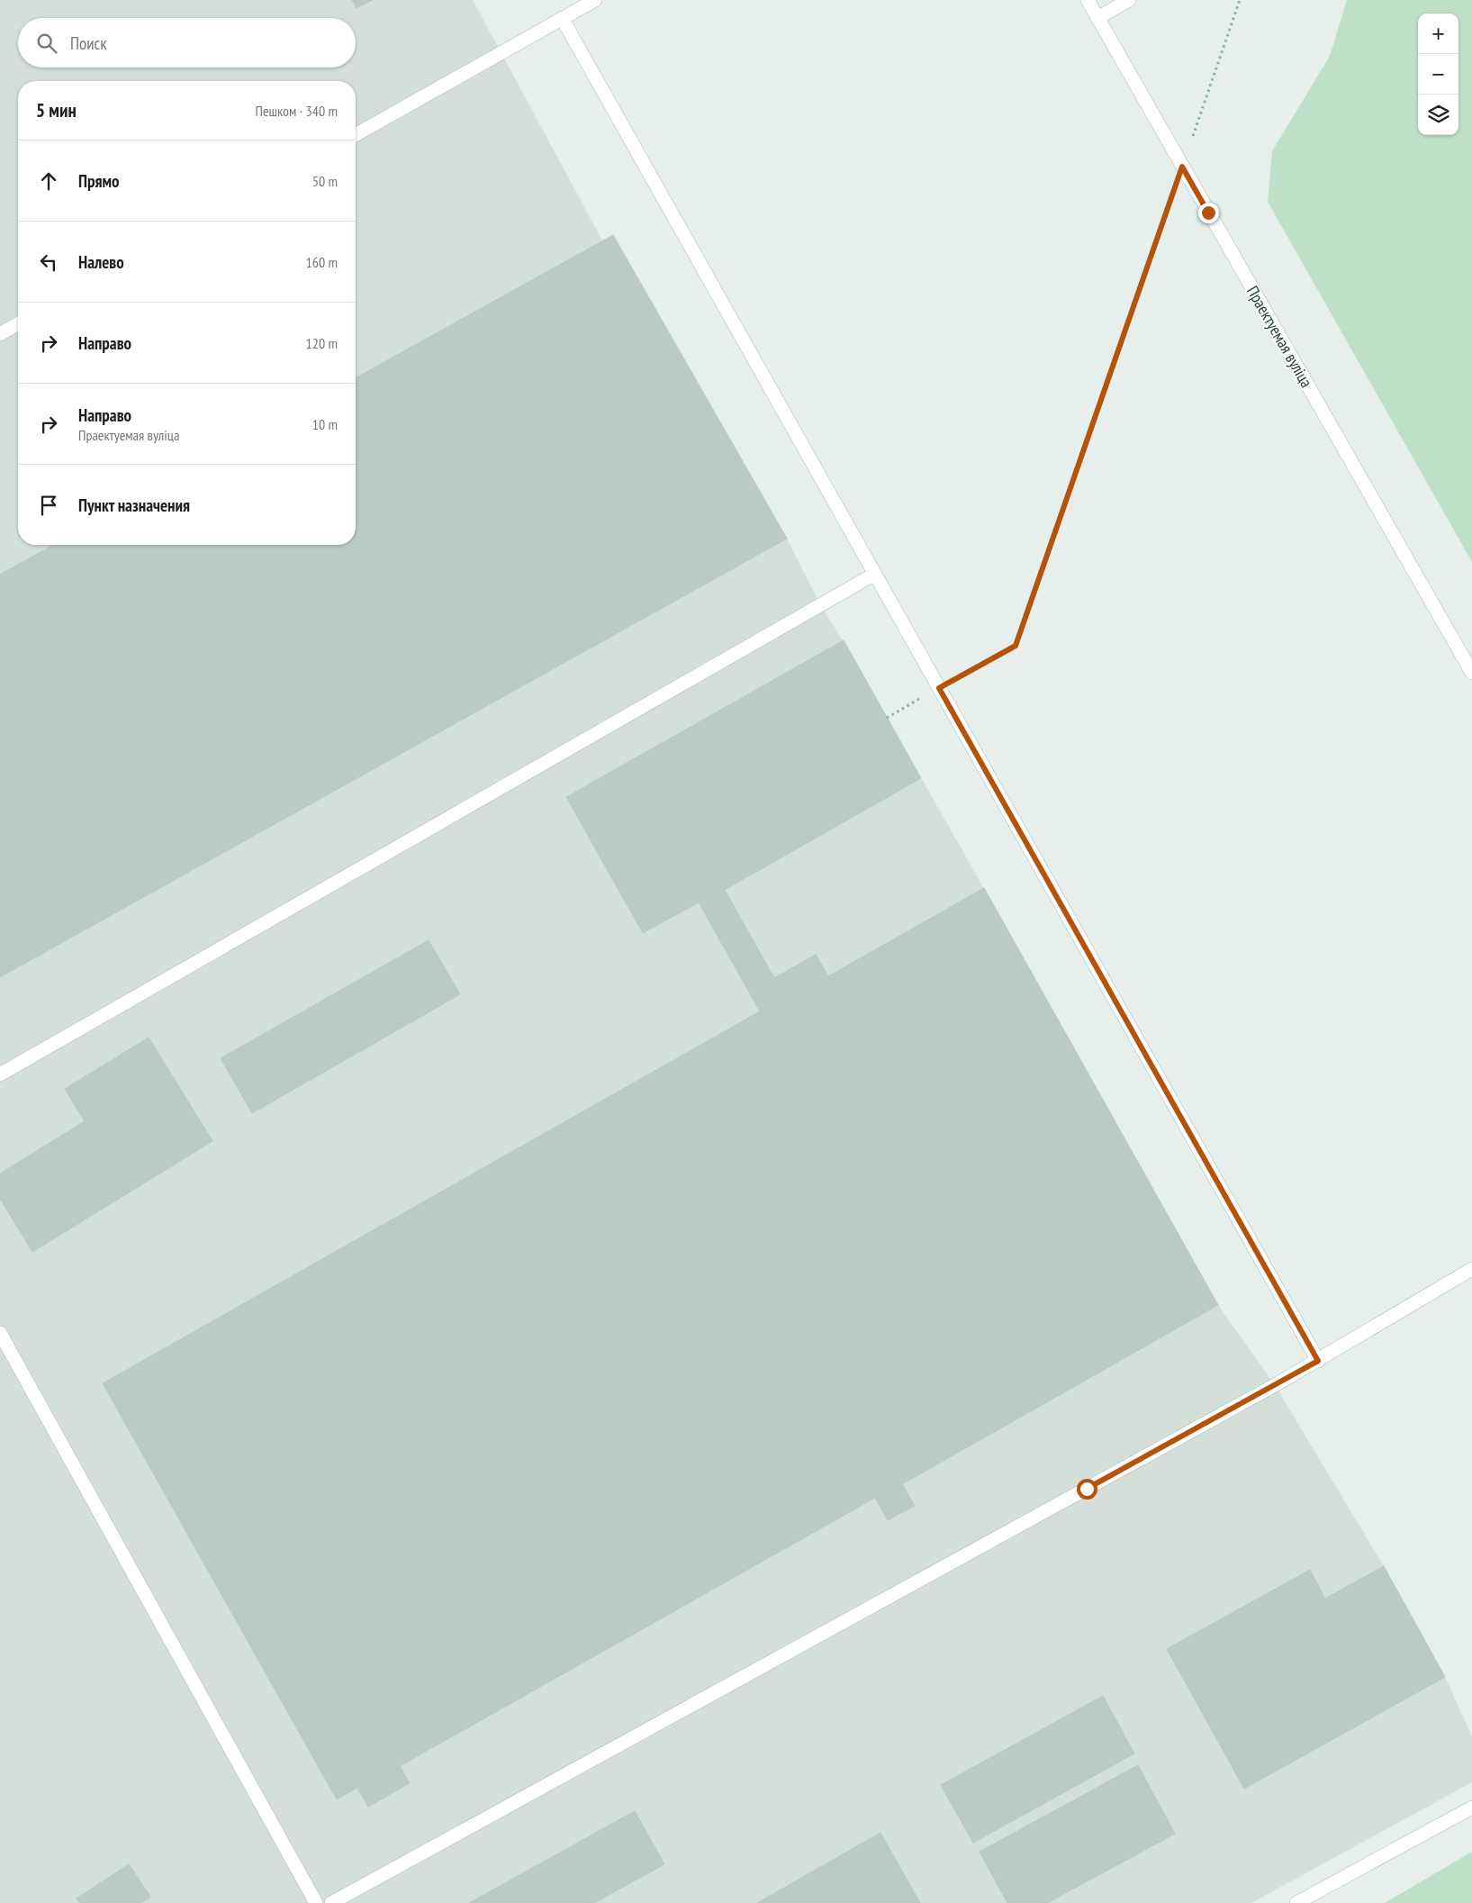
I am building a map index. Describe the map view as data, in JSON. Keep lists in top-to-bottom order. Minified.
{"streets":{"street":["Праектуемая вуліца"]},"page":{"map_buttons":["+","−"],"search":"Поиск","heading":["5 мин","Пешком · 340 m"],"list":[["Прямо","50 m"],["Налево","160 m"],["Направо","120 m"],["Направо","Праектуемая вуліца","10 m"],"Пункт назначения"]}}
